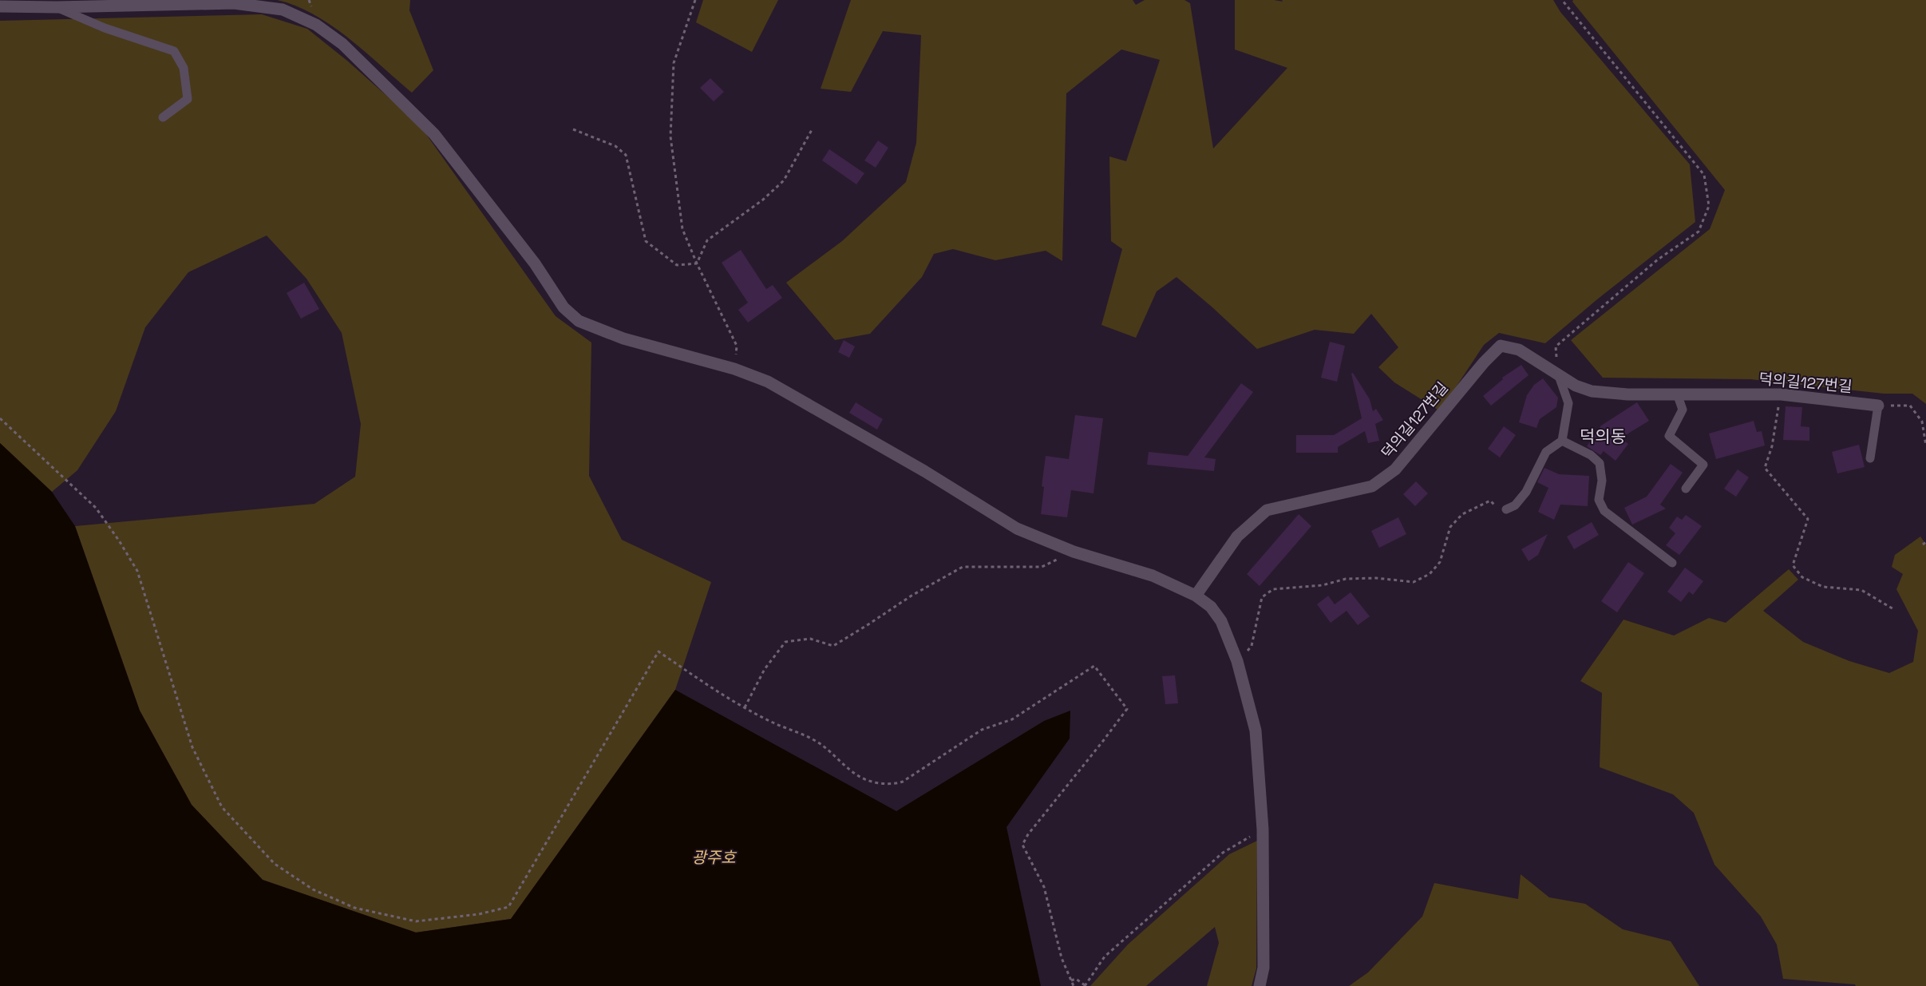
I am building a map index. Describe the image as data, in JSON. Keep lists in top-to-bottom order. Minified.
{"streets":{"street":["덕의길127번길"]},"districts":["덕의동"],"water":["광주호"]}
